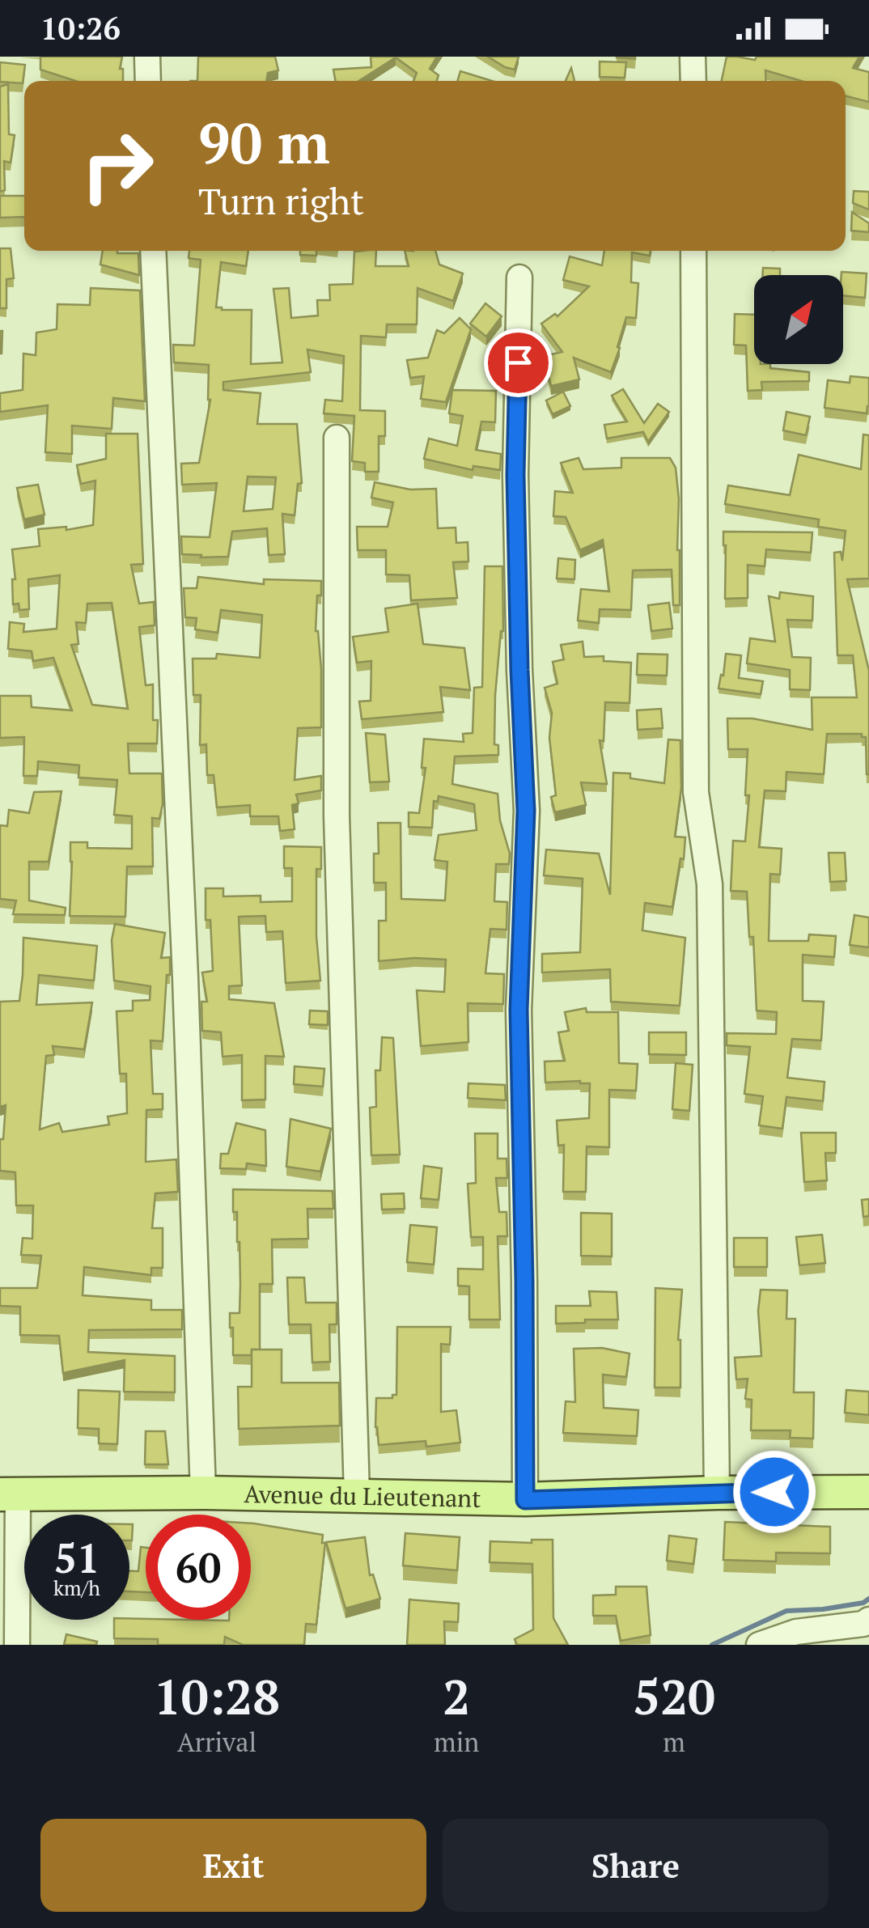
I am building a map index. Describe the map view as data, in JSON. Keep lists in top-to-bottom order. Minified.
{"streets":{"main road":["Avenue du Lieutenant"]},"north":"top right","page":{"status":"10:26","turn":["90 m","Turn right"],"speed":"51 km/h","limit":"60","eta":["10:28","Arrival","2","min","520","m"],"buttons":["Exit","Share"]}}
